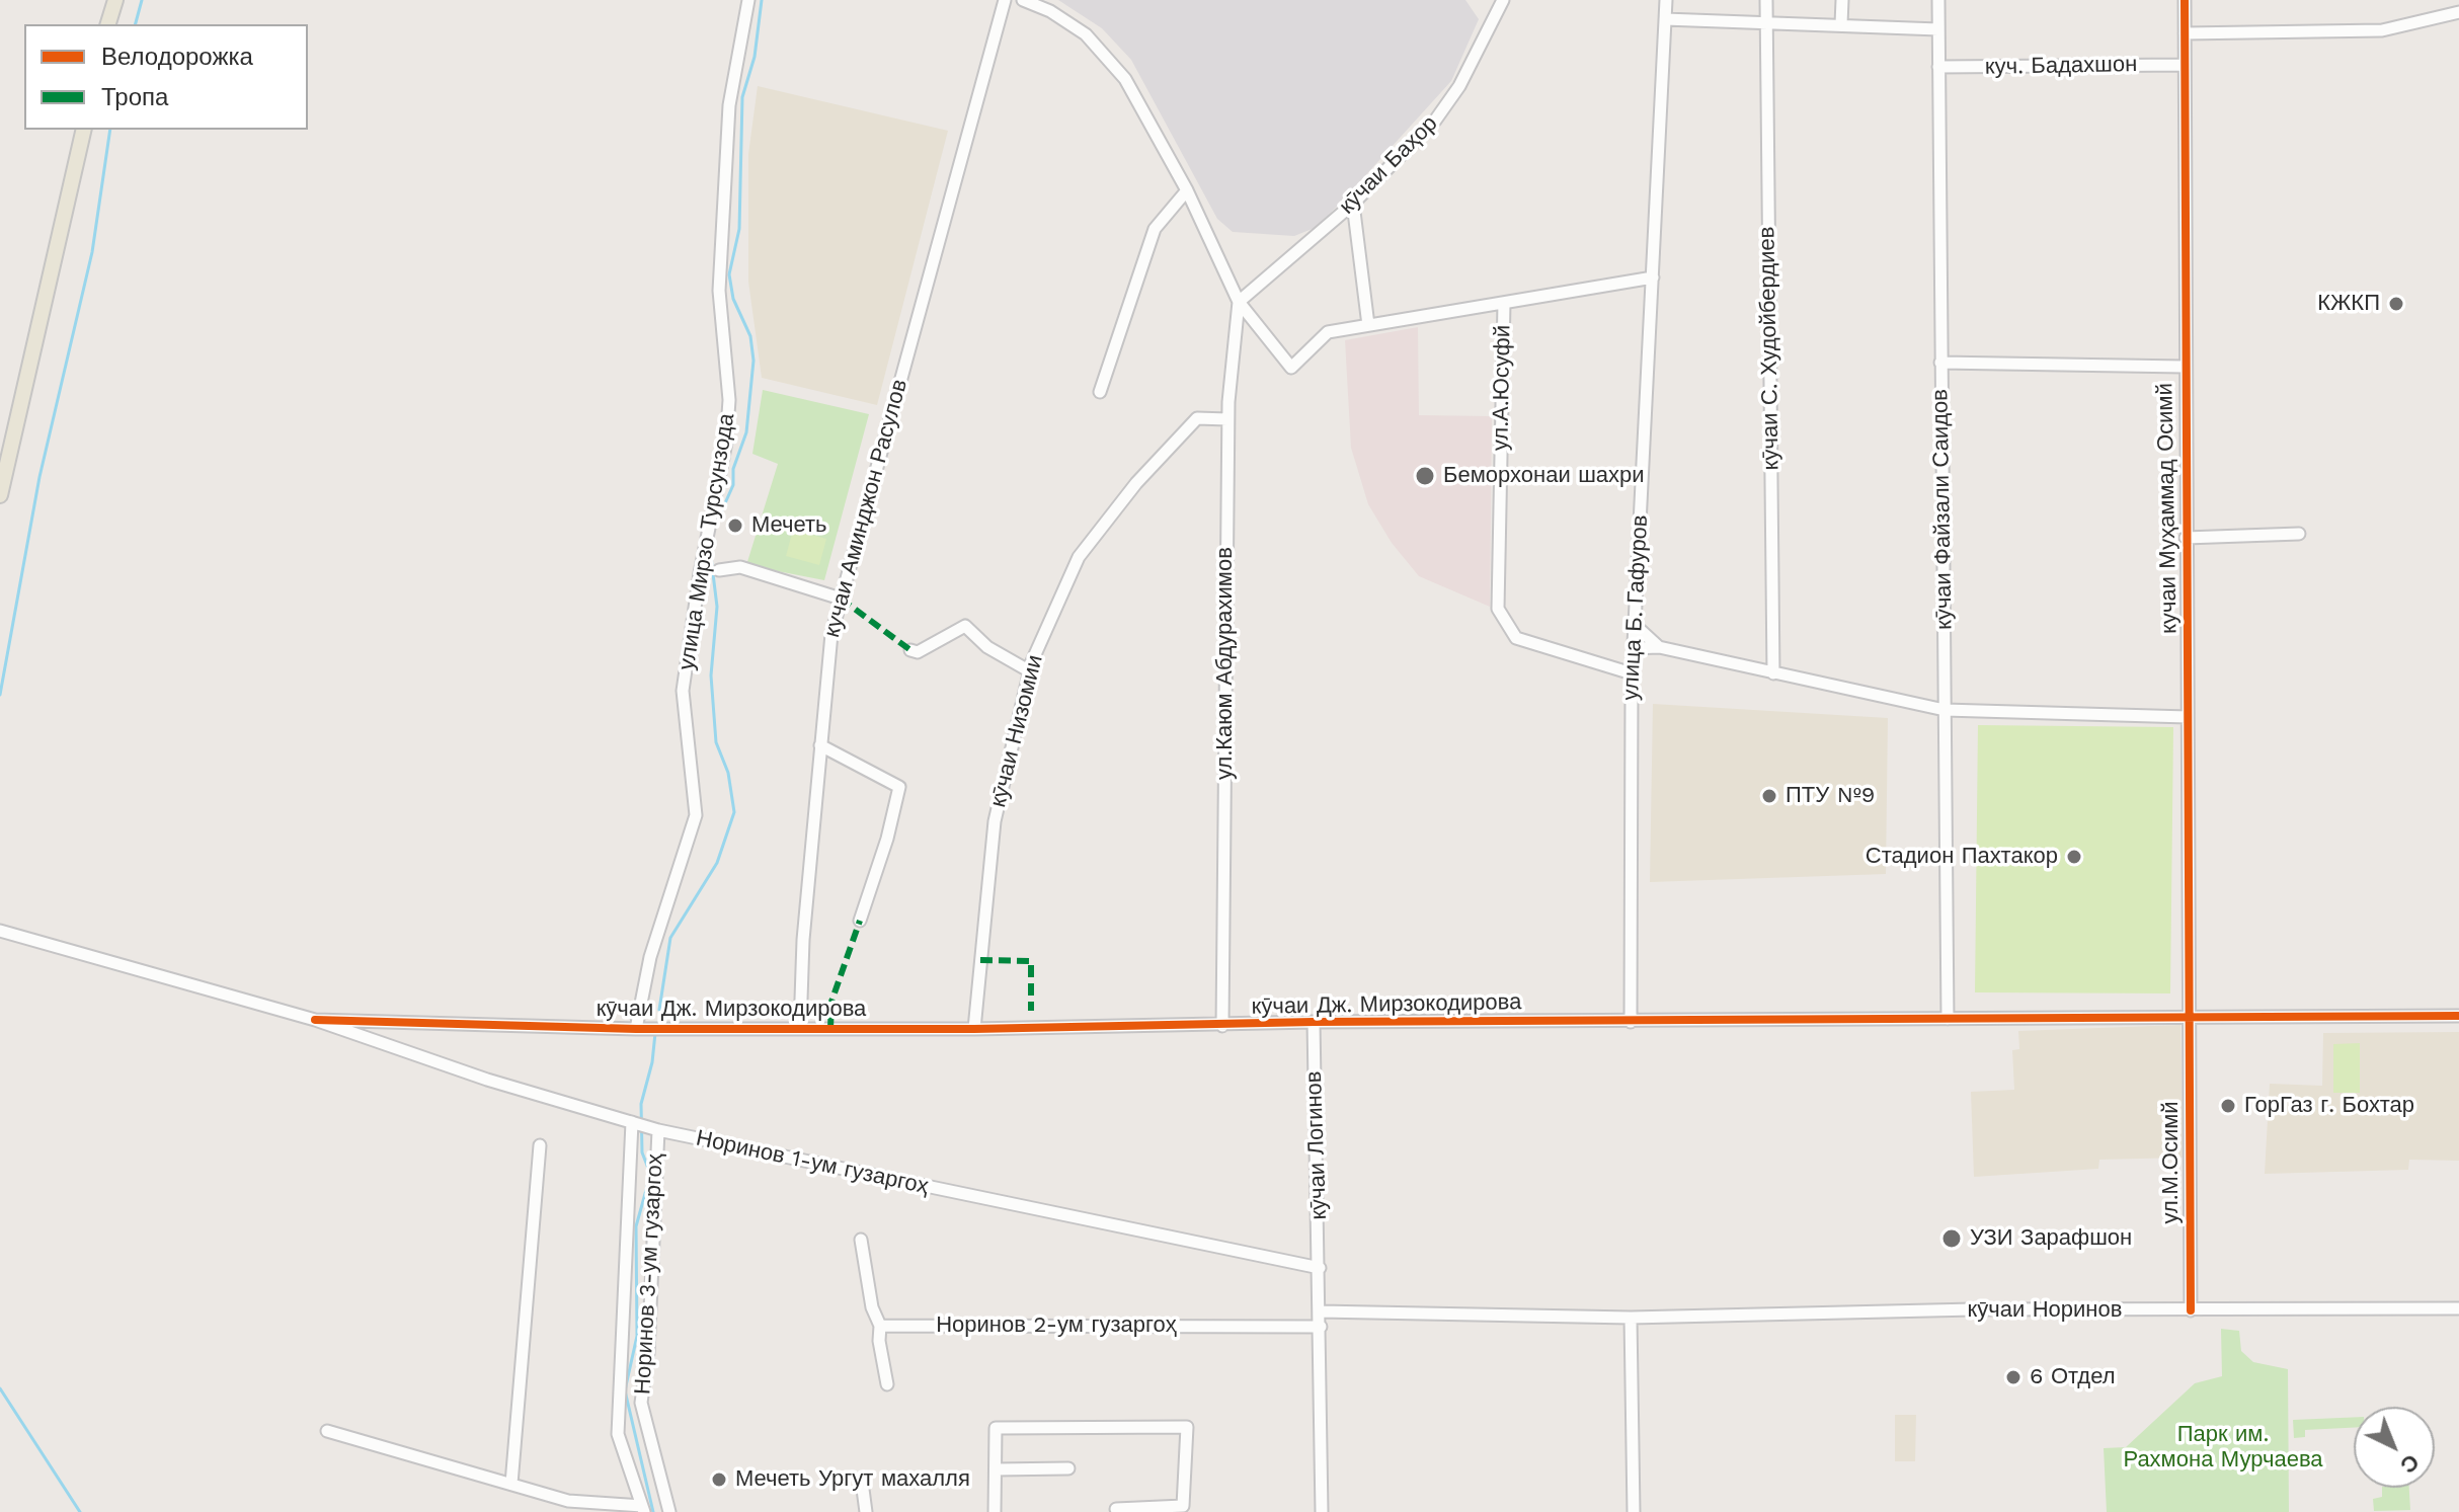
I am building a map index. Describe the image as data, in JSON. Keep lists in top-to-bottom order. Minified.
{"streets":{"street":["куч. Бадахшон","кӯчаи Баҳор","кӯчаи С. Худойбердиев","ул.А.Юсуфй","кучаи Аминджон Расулов","кучаи Муҳаммад Осимй","кӯчаи Файзали Саидов","улица Мирзо Турсунзода","улица Б. Гафуров","ул.Каюм Абдурахимов","кӯчаи Низомии","кӯчаи Дж. Мирзокодирова","кӯчаи Логинов","Норинов 1-ум гузаргоҳ","ул.М.Осимй","Норинов 3-ум гузаргоҳ","кӯчаи Норинов","Норинов 2-ум гузаргоҳ"]},"crossings":[["куч. Бадахшон","кучаи Муҳаммад Осимй"],["куч. Бадахшон","кӯчаи Файзали Саидов"],["кӯчаи Баҳор","ул.А.Юсуфй"],["кӯчаи Баҳор","ул.Каюм Абдурахимов"],["ул.А.Юсуфй","улица Б. Гафуров"],["ул.А.Юсуфй","ул.Каюм Абдурахимов"],["кучаи Аминджон Расулов","кӯчаи Дж. Мирзокодирова"],["кучаи Муҳаммад Осимй","кӯчаи Дж. Мирзокодирова"],["кучаи Муҳаммад Осимй","ул.М.Осимй"],["кӯчаи Файзали Саидов","кӯчаи Дж. Мирзокодирова"],["улица Мирзо Турсунзода","кӯчаи Дж. Мирзокодирова"],["улица Б. Гафуров","кӯчаи Дж. Мирзокодирова"],["ул.Каюм Абдурахимов","кӯчаи Низомии"],["ул.Каюм Абдурахимов","кӯчаи Дж. Мирзокодирова"],["кӯчаи Низомии","кӯчаи Дж. Мирзокодирова"],["кӯчаи Дж. Мирзокодирова","кӯчаи Логинов"],["кӯчаи Дж. Мирзокодирова","Норинов 1-ум гузаргоҳ"],["кӯчаи Дж. Мирзокодирова","ул.М.Осимй"],["кӯчаи Логинов","Норинов 1-ум гузаргоҳ"],["кӯчаи Логинов","кӯчаи Норинов"],["Норинов 1-ум гузаргоҳ","Норинов 3-ум гузаргоҳ"],["ул.М.Осимй","кӯчаи Норинов"]],"parks":["Парк им. Рахмона Мурчаева"],"places":["КЖКП","Беморхонаи шахри","Мечеть","ПТУ №9","Стадион Пахтакор","ГорГаз г. Бохтар","УЗИ Зарафшон","6 Отдел","Мечеть Ургут махалля"],"legend":["Велодорожка","Тропа"],"north":"bottom right"}
